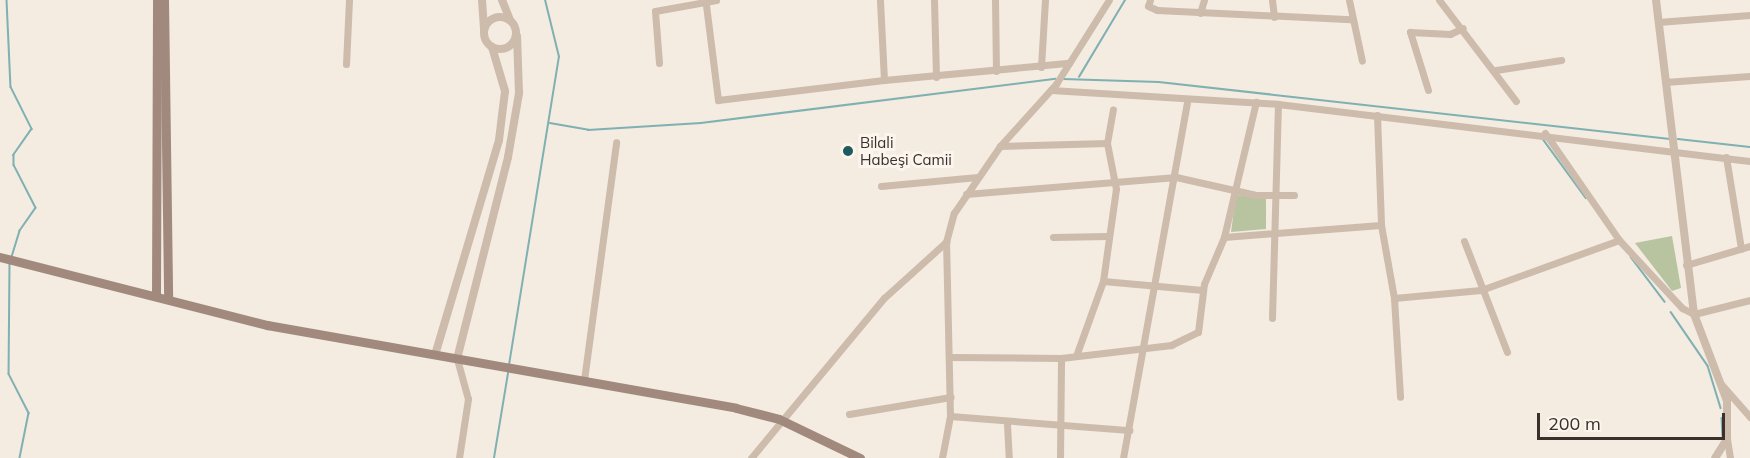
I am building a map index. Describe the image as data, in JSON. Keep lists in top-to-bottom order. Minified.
{"places":["Bilali Habeşi Camii"],"scale_bar":"200 m"}
